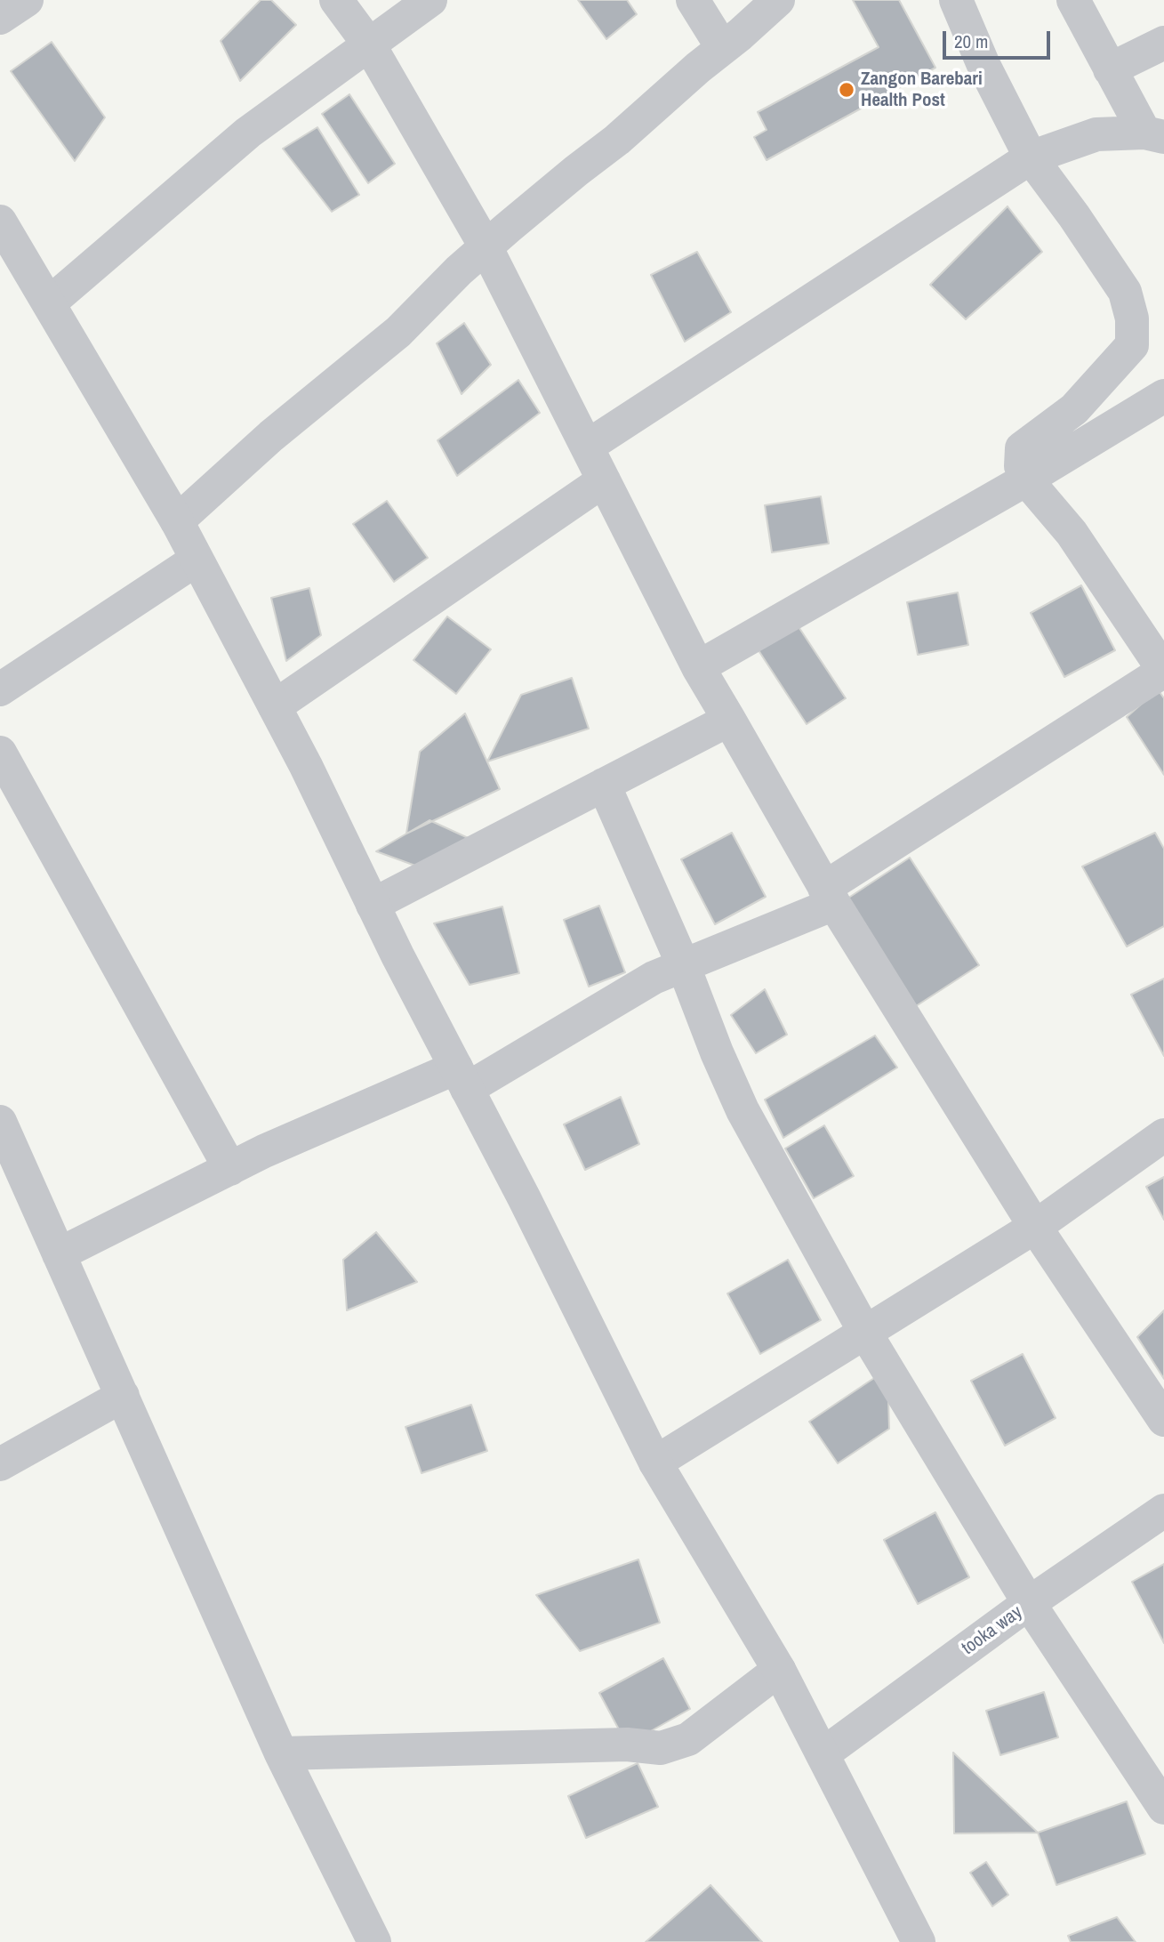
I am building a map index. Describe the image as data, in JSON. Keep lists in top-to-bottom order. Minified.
{"streets":{"street":["tooka way"]},"places":["Zangon Barebari Health Post"],"scale_bar":"20 m"}
